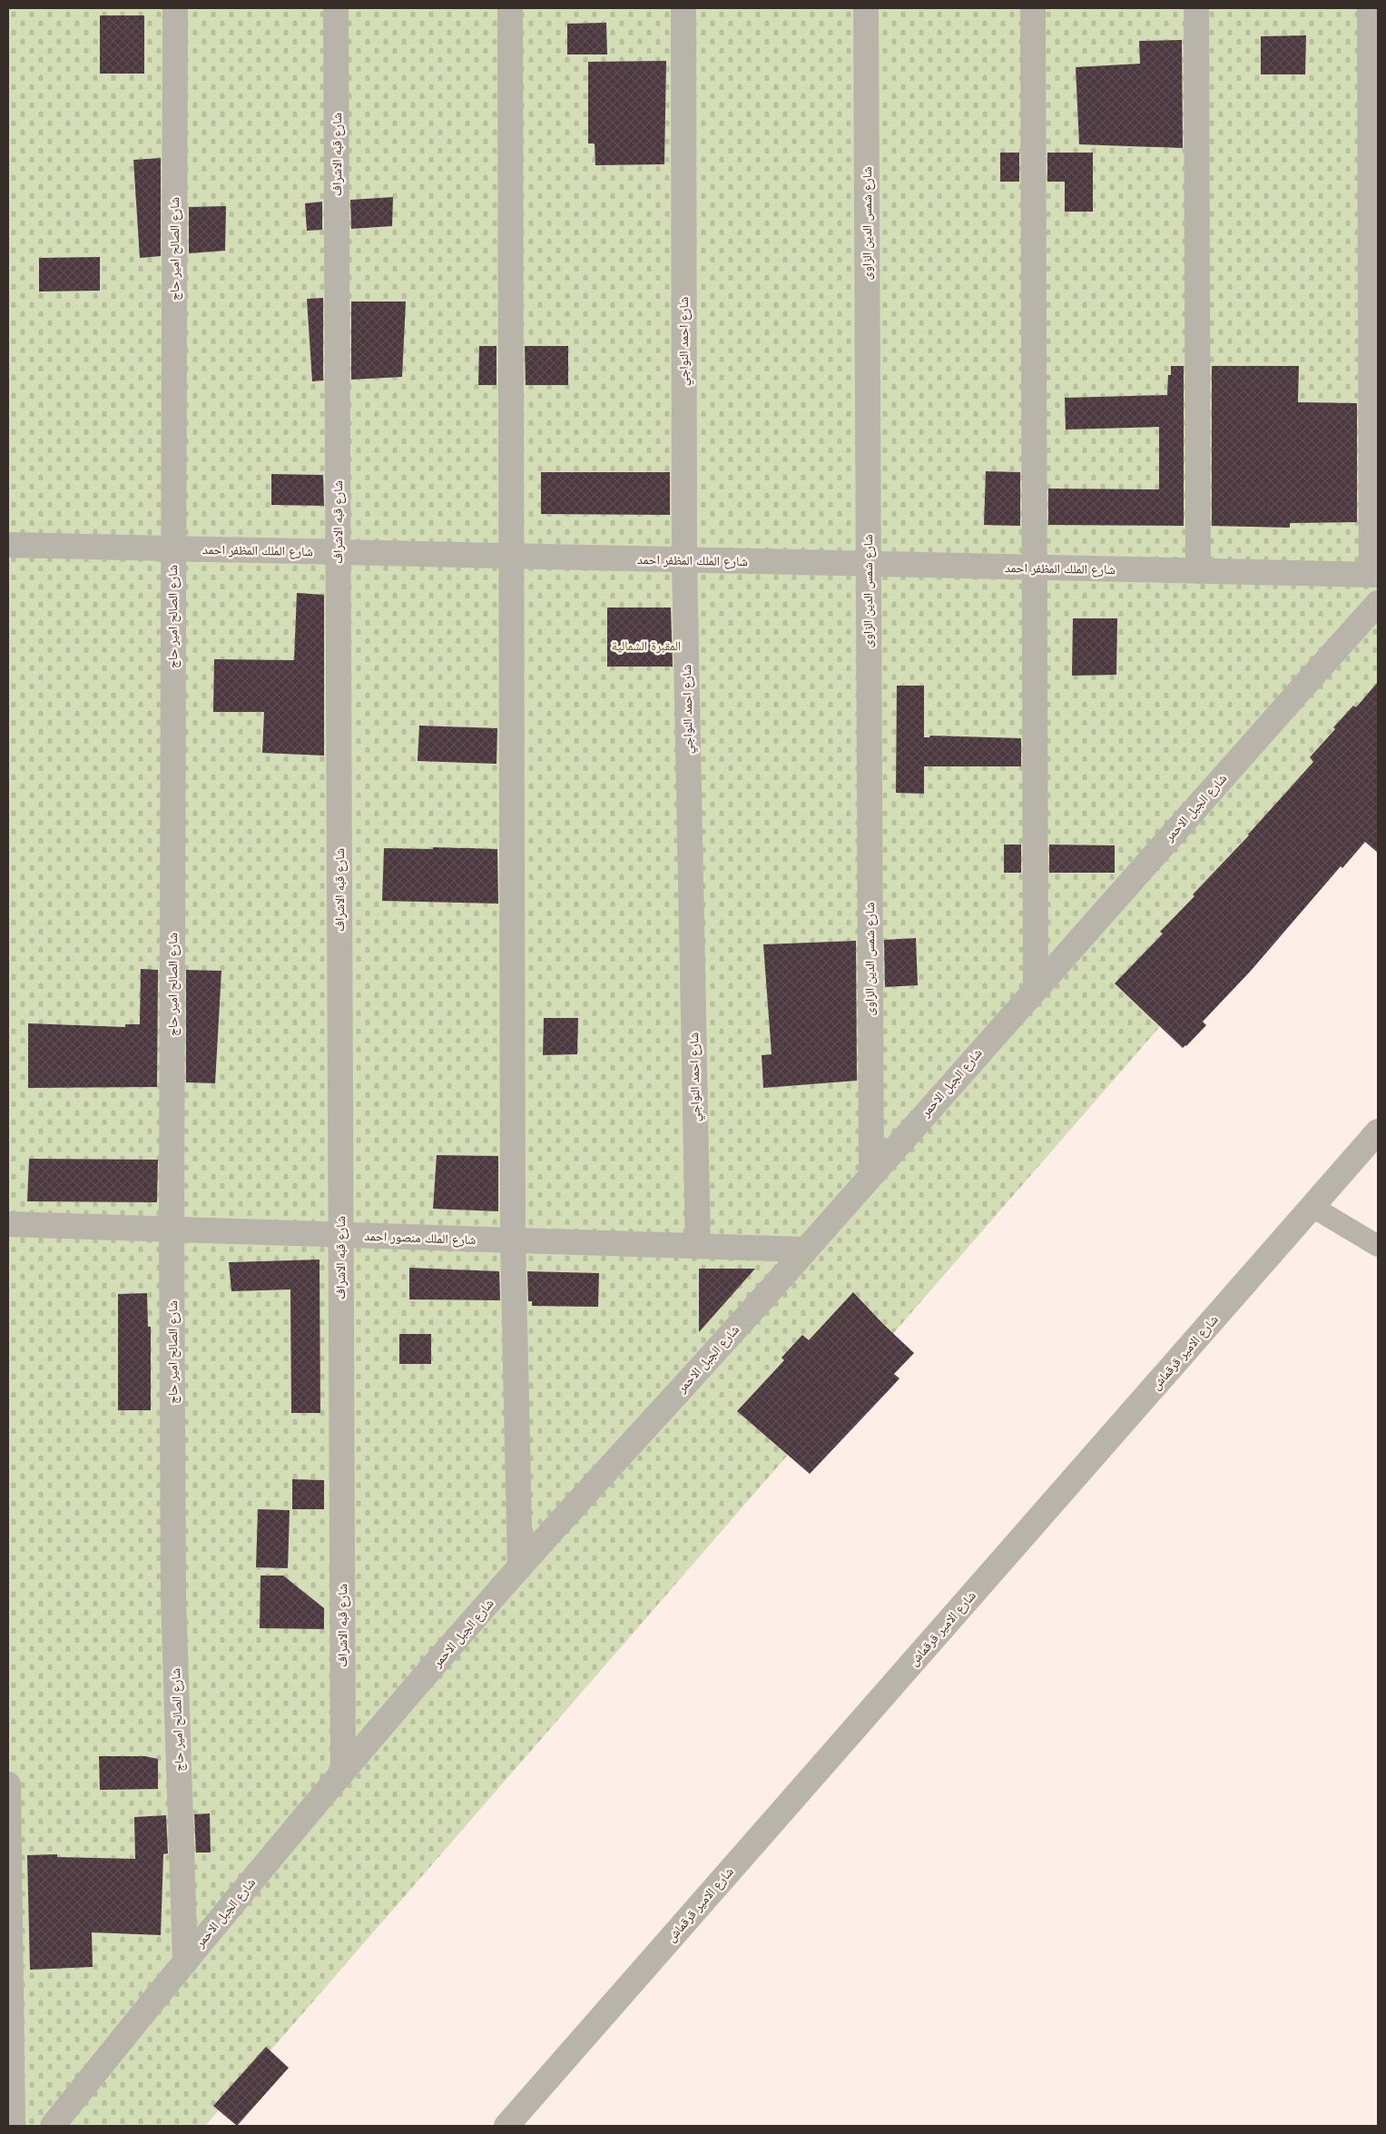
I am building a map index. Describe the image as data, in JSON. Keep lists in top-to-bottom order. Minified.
{"streets":{"street":["شارع قبه الاشراف","شارع شمس الدين الزاوى","شارع الصالح امير حاج","شارع احمد النواجي","شارع الملك المظفر احمد","شارع الجبل الاحمر","شارع الملك منصور احمد","شارع الامير قرقماش"]},"crossings":[["شارع قبه الاشراف","شارع الملك المظفر احمد"],["شارع قبه الاشراف","شارع الجبل الاحمر"],["شارع قبه الاشراف","شارع الملك منصور احمد"],["شارع شمس الدين الزاوى","شارع الملك المظفر احمد"],["شارع شمس الدين الزاوى","شارع الجبل الاحمر"],["شارع الصالح امير حاج","شارع الملك المظفر احمد"],["شارع الصالح امير حاج","شارع الجبل الاحمر"],["شارع الصالح امير حاج","شارع الملك منصور احمد"],["شارع احمد النواجي","شارع الملك المظفر احمد"],["شارع احمد النواجي","شارع الملك منصور احمد"],["شارع الجبل الاحمر","شارع الملك منصور احمد"]],"parks":["المقبرة الشمالية"]}
